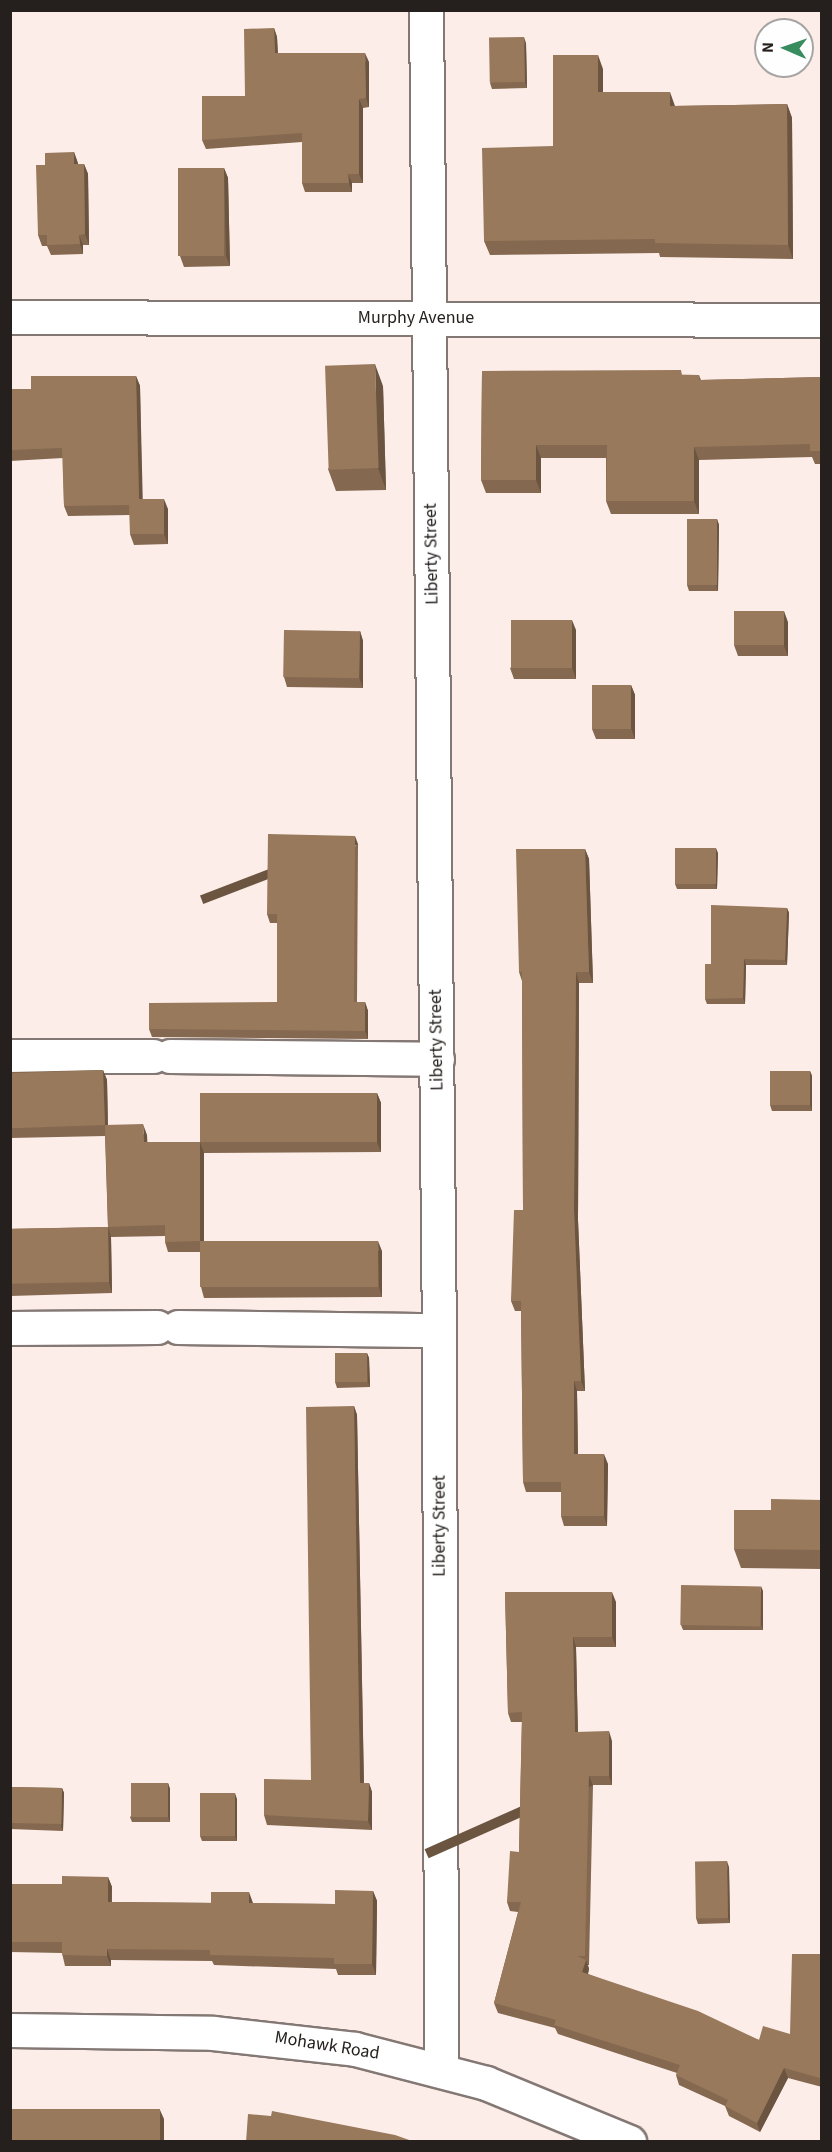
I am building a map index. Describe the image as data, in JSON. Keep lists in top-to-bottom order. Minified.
{"streets":{"street":["Murphy Avenue","Liberty Street","Mohawk Road"]},"crossings":[["Murphy Avenue","Liberty Street"],["Liberty Street","Mohawk Road"]],"north":"left"}
